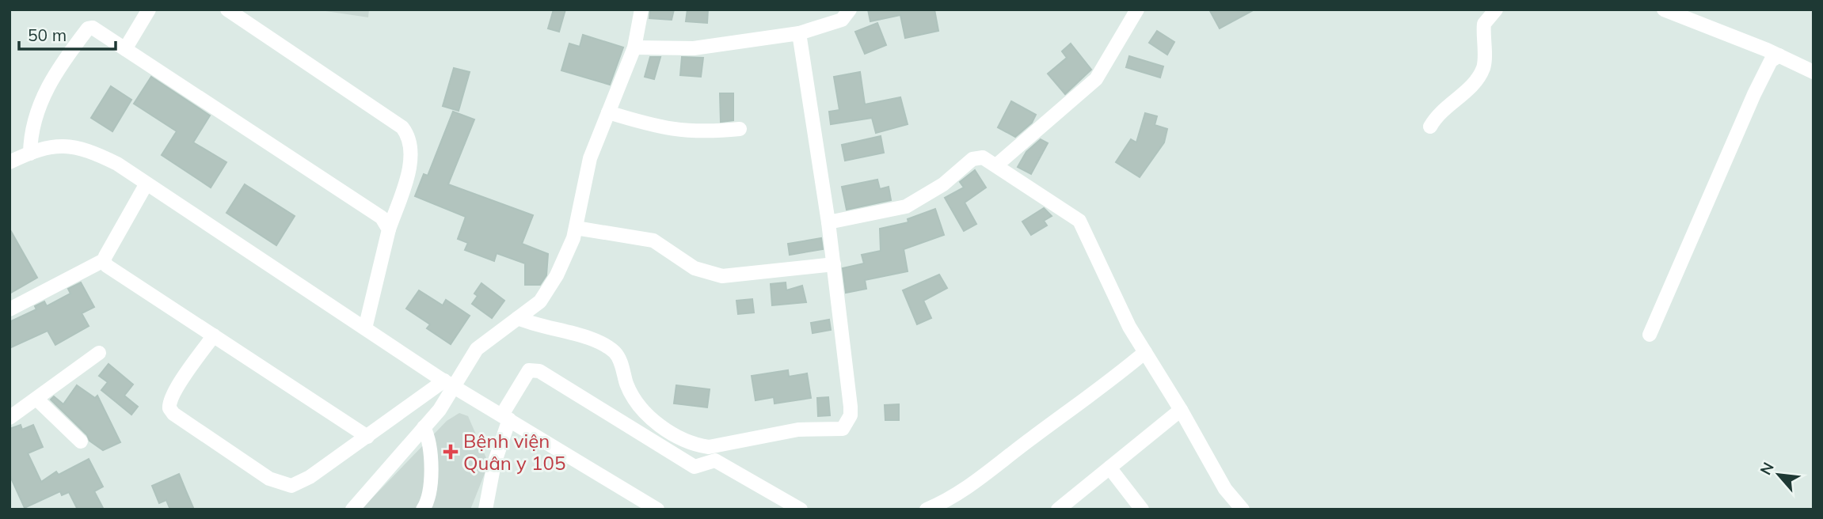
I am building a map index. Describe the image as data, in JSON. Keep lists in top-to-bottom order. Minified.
{"places":{"health":["Bệnh viện Quân y 105"]},"scale_bar":"50 m","north":"top left"}
